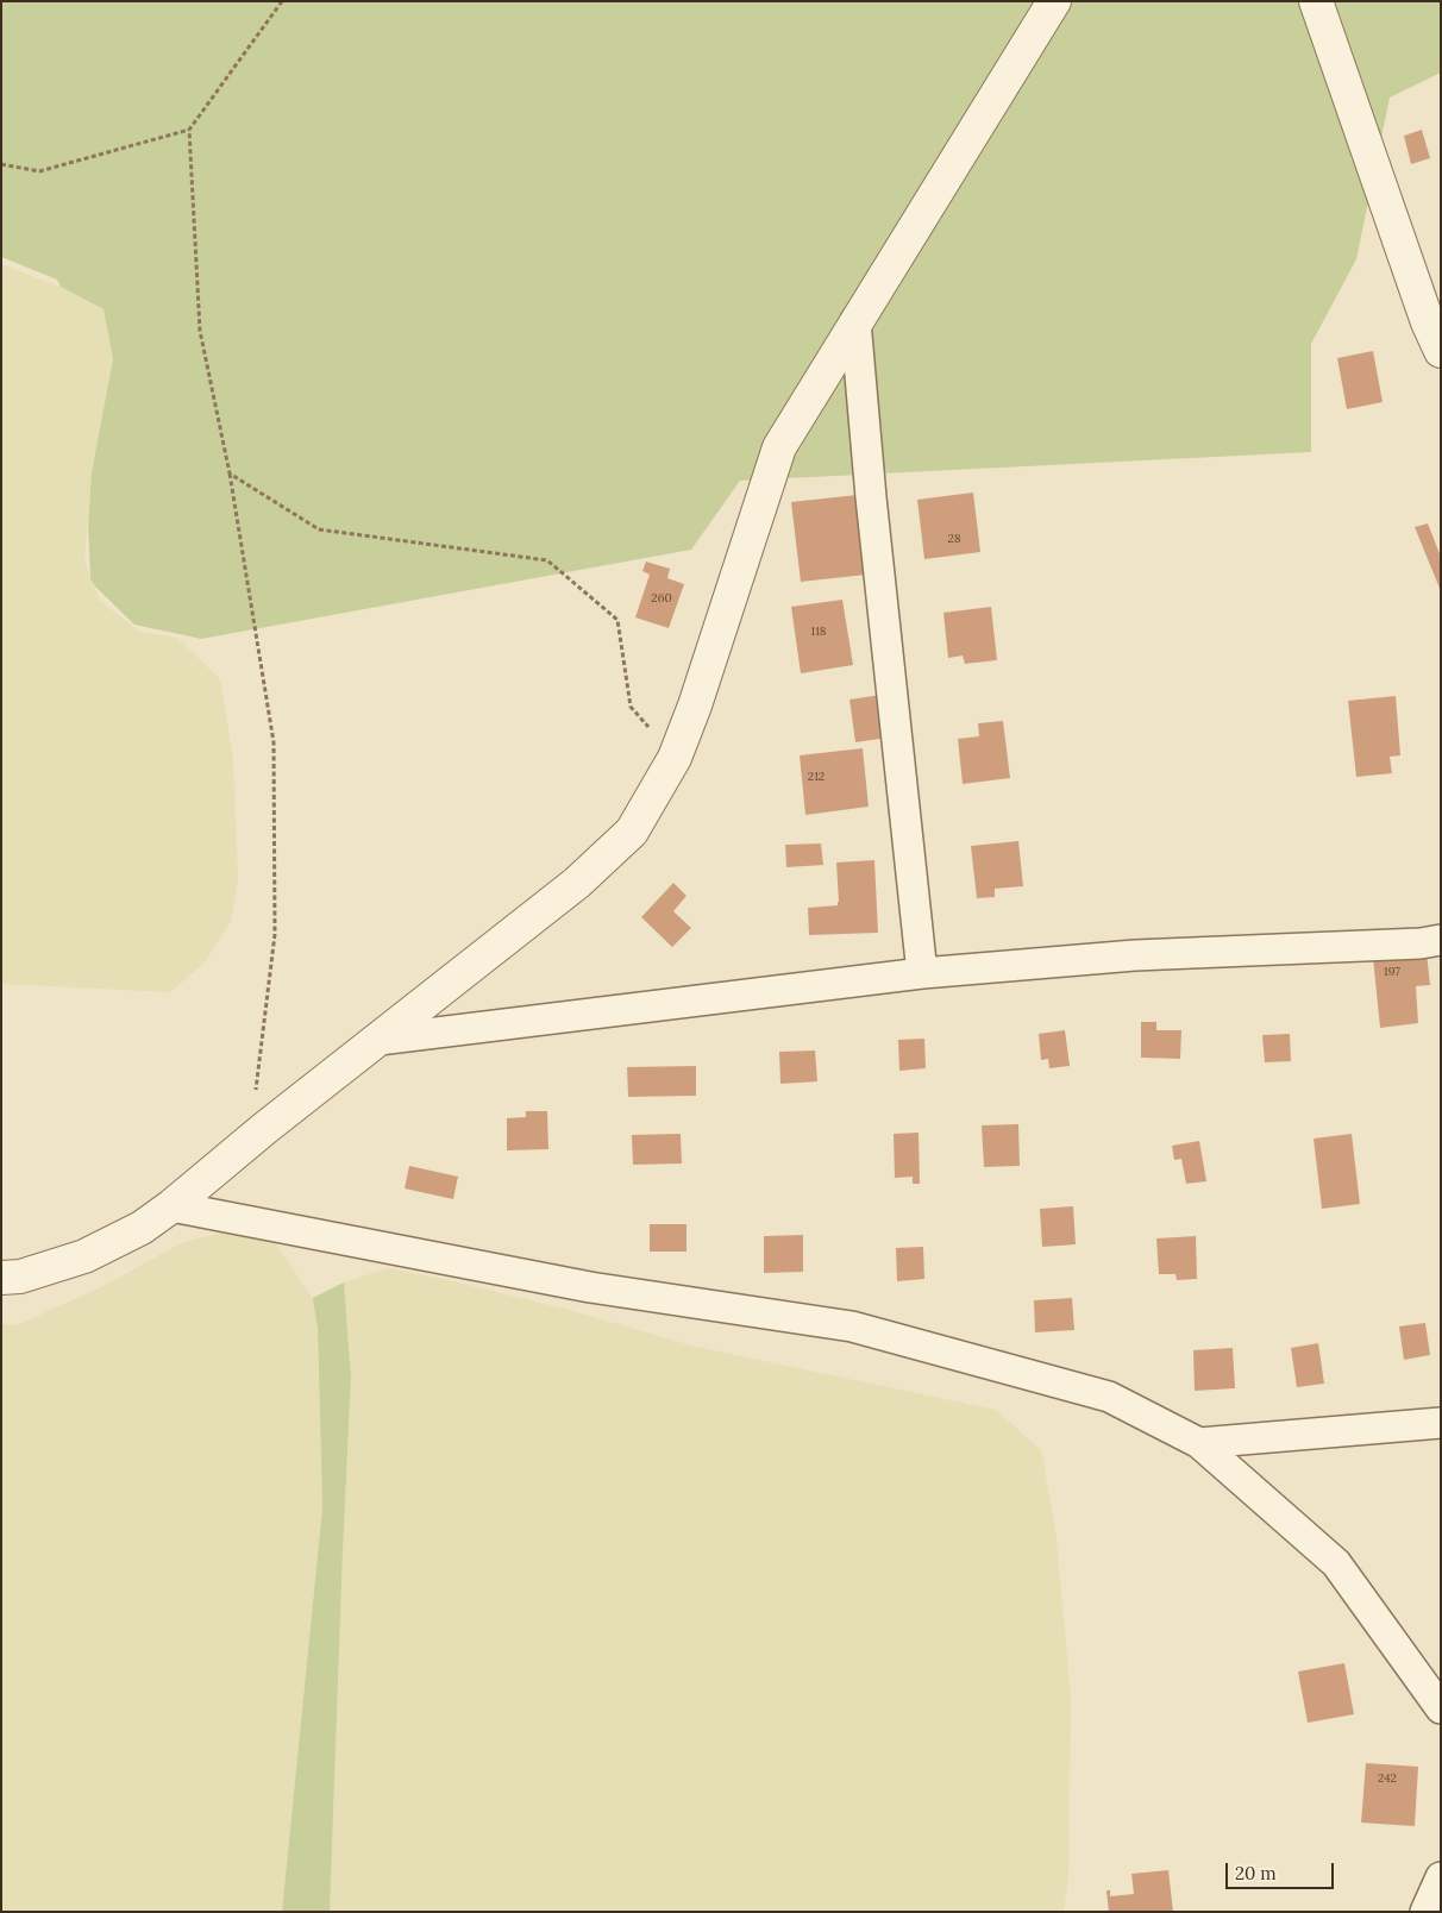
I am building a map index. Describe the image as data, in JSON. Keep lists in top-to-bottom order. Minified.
{"house_numbers":["28","260","118","212","197","242"],"scale_bar":"20 m"}
